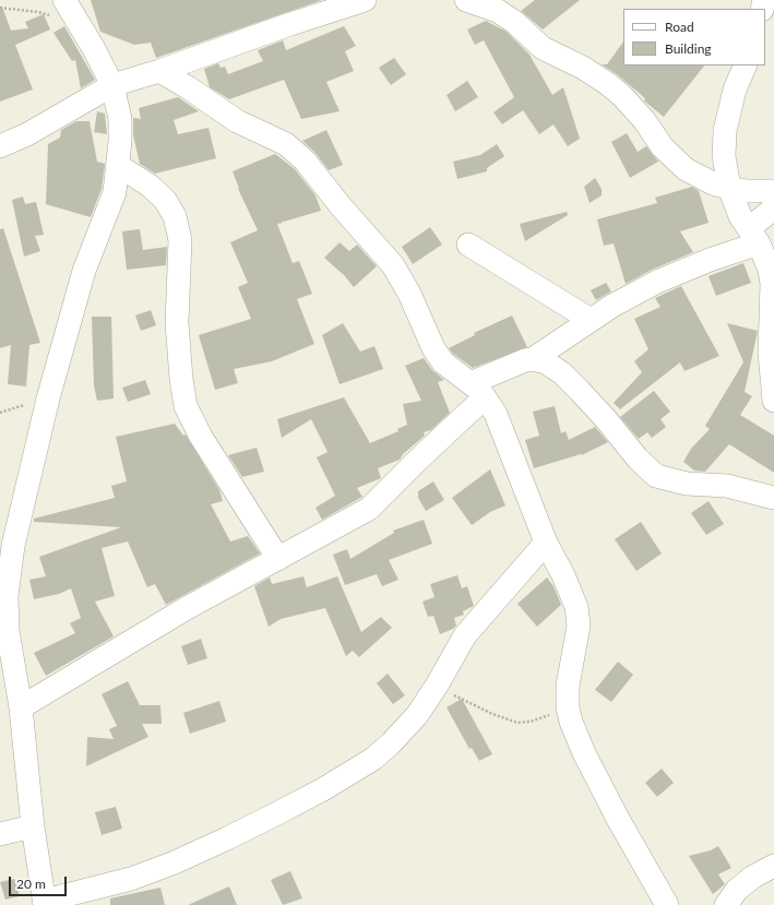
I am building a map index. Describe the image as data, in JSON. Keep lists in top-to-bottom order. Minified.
{"legend":["Road","Building"],"scale_bar":"20 m"}
